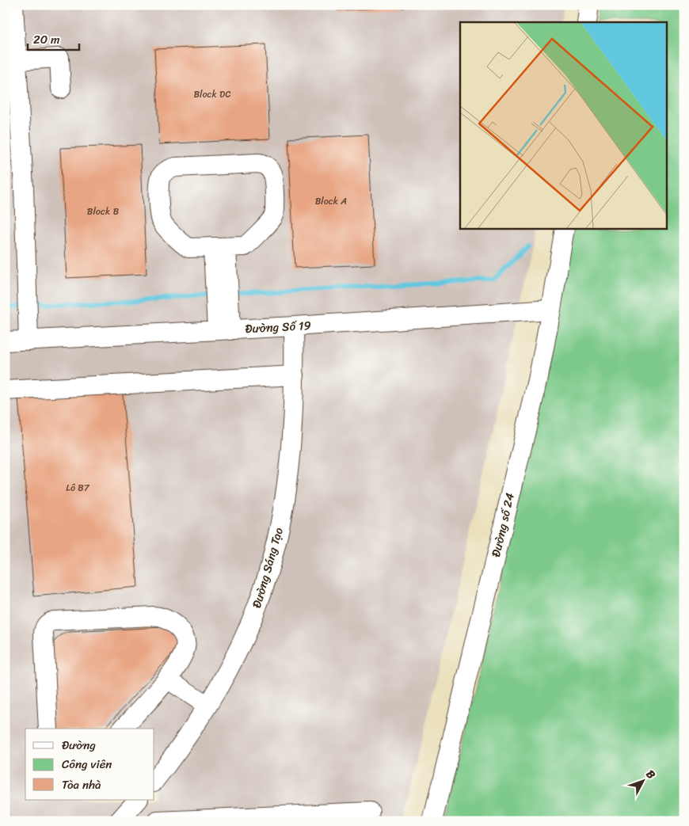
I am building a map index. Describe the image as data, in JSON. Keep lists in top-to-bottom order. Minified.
{"streets":{"street":["Đường Số 19","Đường số 24","Đường Sáng Tạo"]},"crossings":[["Đường Số 19","Đường số 24"],["Đường Số 19","Đường Sáng Tạo"]],"house_numbers":["Block DC","Block A","Block B","Lô B7"],"legend":["Đường","Công viên","Tòa nhà"],"scale_bar":"20 m","north":"top right"}
